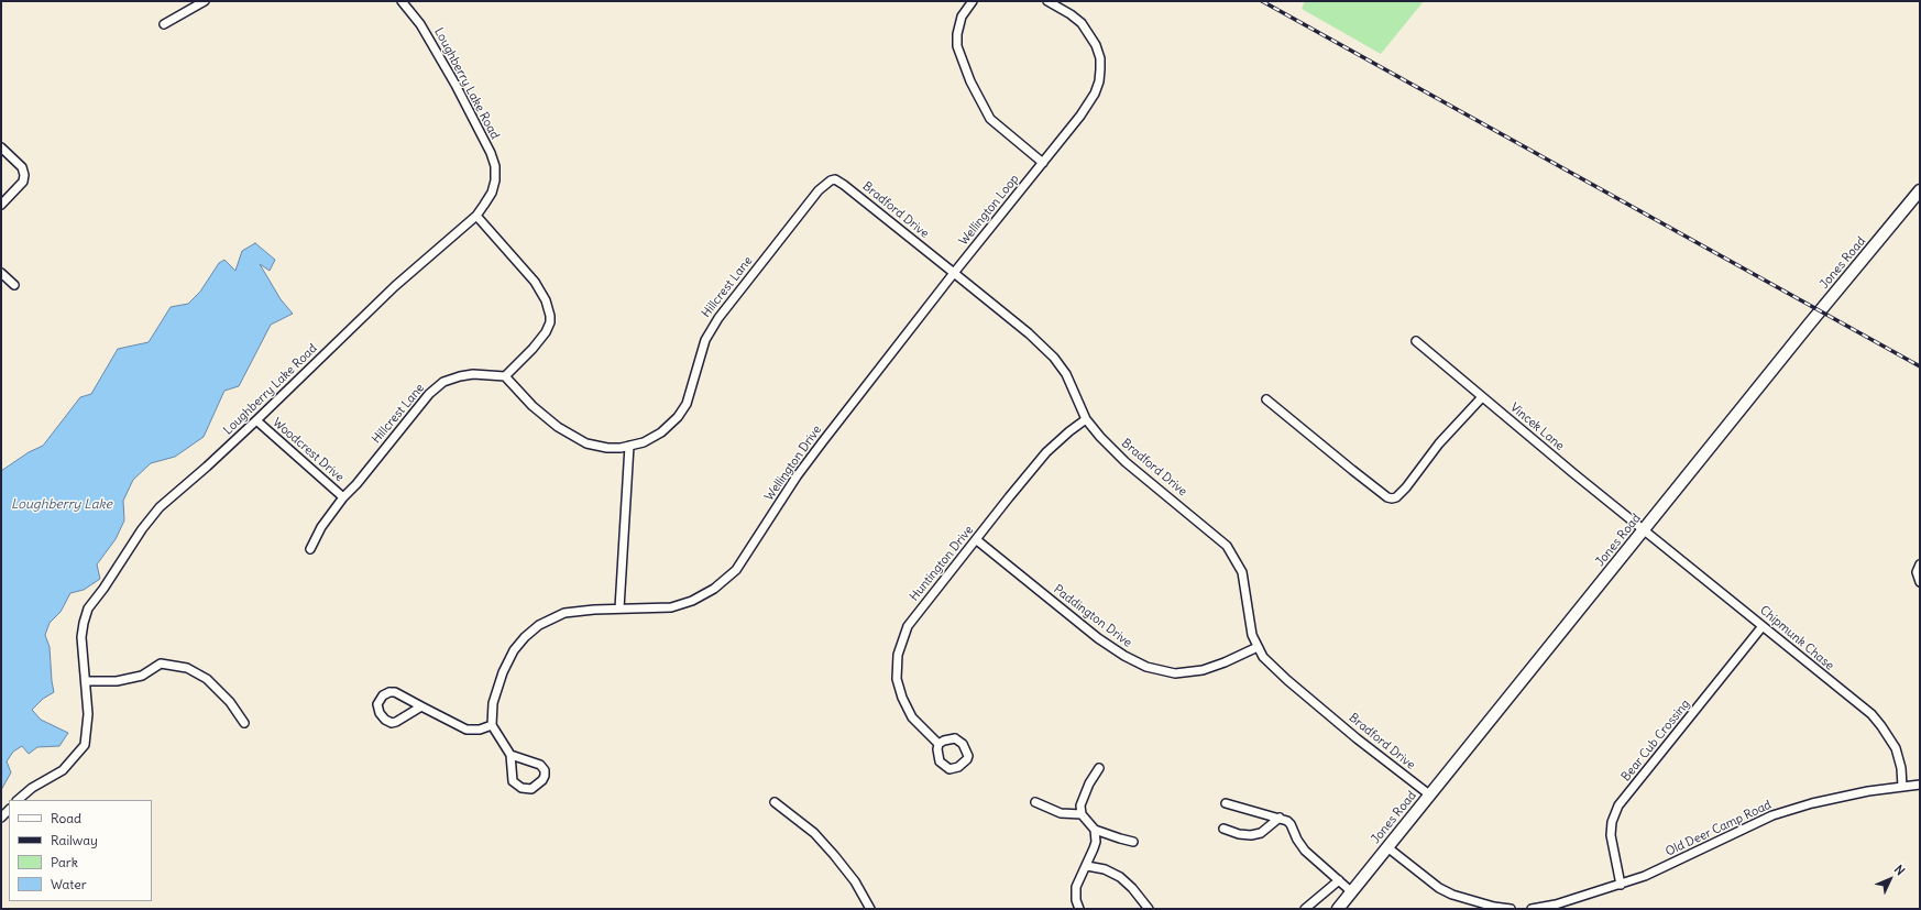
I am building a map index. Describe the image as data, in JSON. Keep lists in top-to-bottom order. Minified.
{"streets":{"street":["Loughberry Lake Road","Bradford Drive","Wellington Loop","Jones Road","Hillcrest Lane","Vincek Lane","Woodcrest Drive","Wellington Drive","Huntington Drive","Paddington Drive","Chipmunk Chase","Bear Cub Crossing","Old Deer Camp Road"]},"crossings":[["Loughberry Lake Road","Woodcrest Drive"],["Bradford Drive","Wellington Loop"],["Bradford Drive","Jones Road"],["Bradford Drive","Hillcrest Lane"],["Bradford Drive","Wellington Drive"],["Bradford Drive","Huntington Drive"],["Bradford Drive","Paddington Drive"],["Wellington Loop","Wellington Drive"],["Jones Road","Vincek Lane"],["Jones Road","Chipmunk Chase"],["Hillcrest Lane","Woodcrest Drive"],["Vincek Lane","Chipmunk Chase"],["Huntington Drive","Paddington Drive"],["Chipmunk Chase","Bear Cub Crossing"],["Chipmunk Chase","Old Deer Camp Road"],["Bear Cub Crossing","Old Deer Camp Road"]],"water":["Loughberry Lake"],"legend":["Road","Railway","Park","Water"],"north":"top right"}
